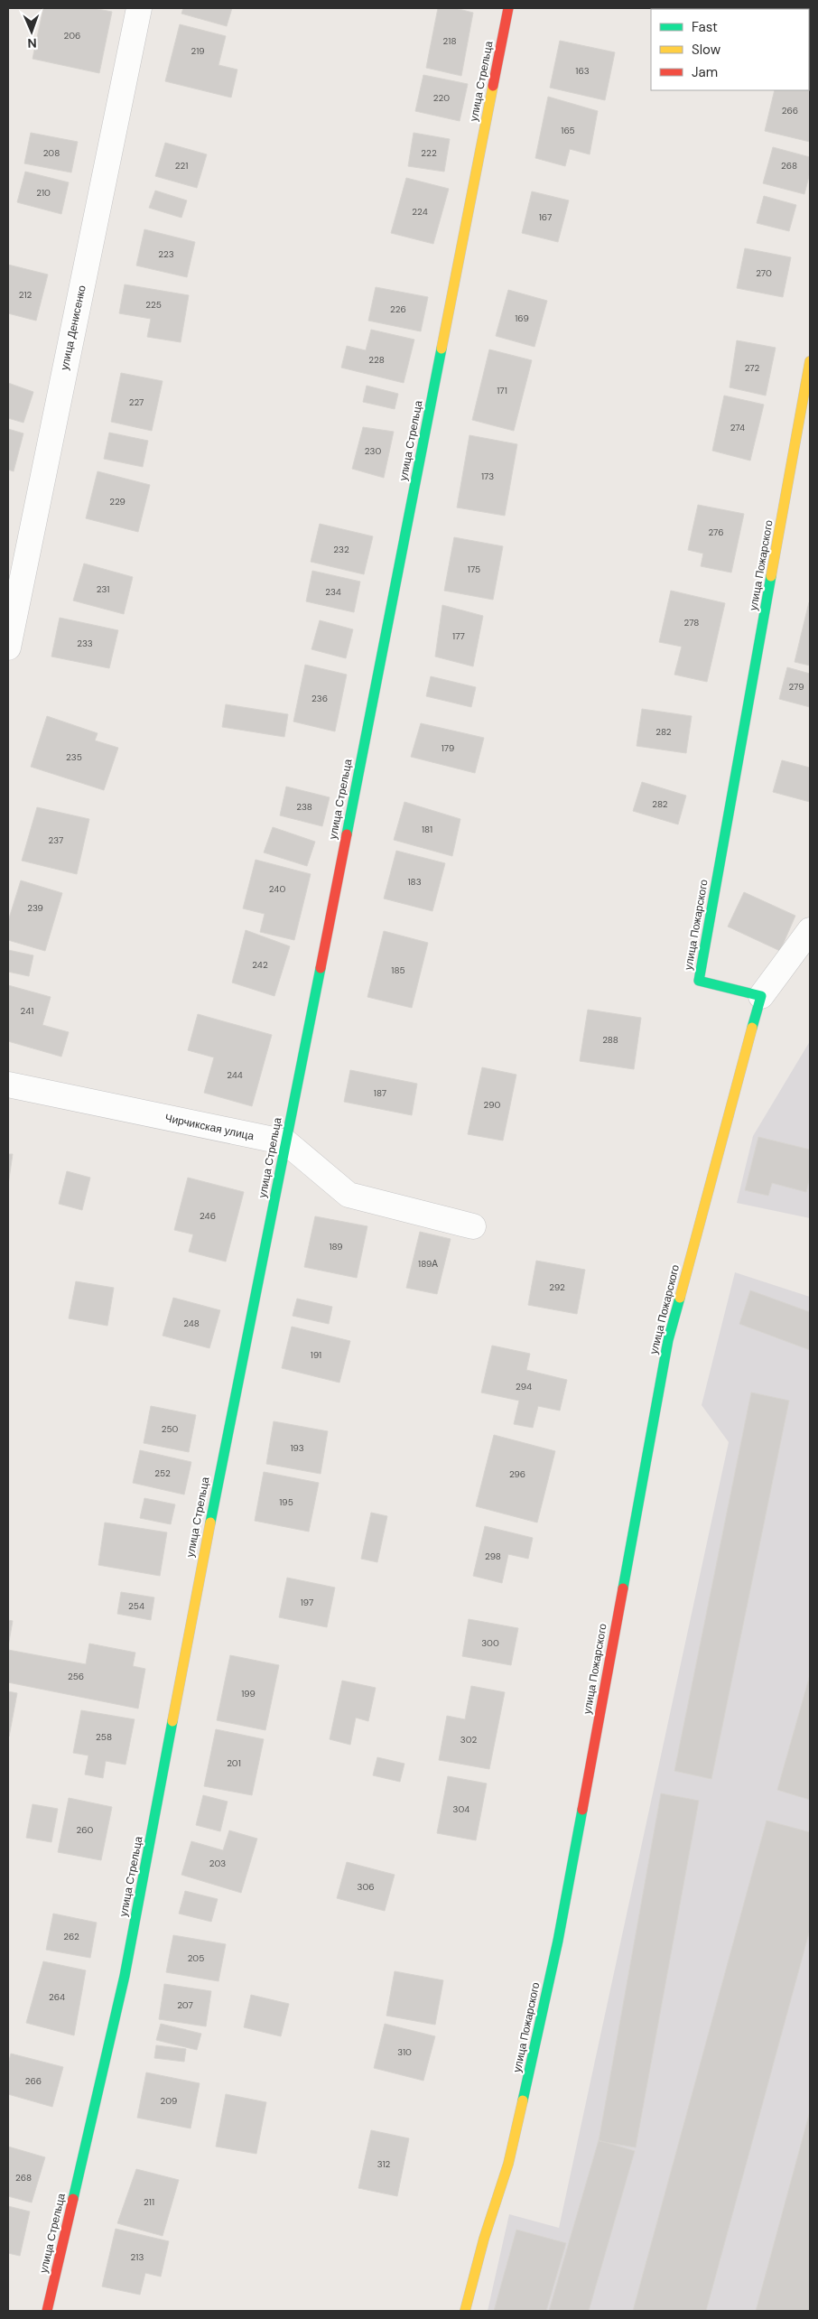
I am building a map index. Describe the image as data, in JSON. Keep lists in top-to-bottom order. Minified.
{"streets":{"street":["улица Стрельца","улица Денисенко","улица Пожарского","Чирчикская улица"]},"crossings":[["улица Стрельца","Чирчикская улица"]],"house_numbers":["206","218","219","163","220","266","165","208","222","221","268","210","224","167","223","270","212","225","226","169","228","272","171","227","274","230","173","229","276","232","175","231","234","278","177","233","279","236","282","179","235","282","238","181","237","183","240","239","242","185","241","288","244","187","290","246","189","189А","292","248","191","294","250","193","252","296","195","298","197","254","300","256","199","258","302","201","304","260","203","306","262","205","264","207","310","266","209","312","268","211","213"],"legend":["Fast","Slow","Jam"],"north":"bottom"}
